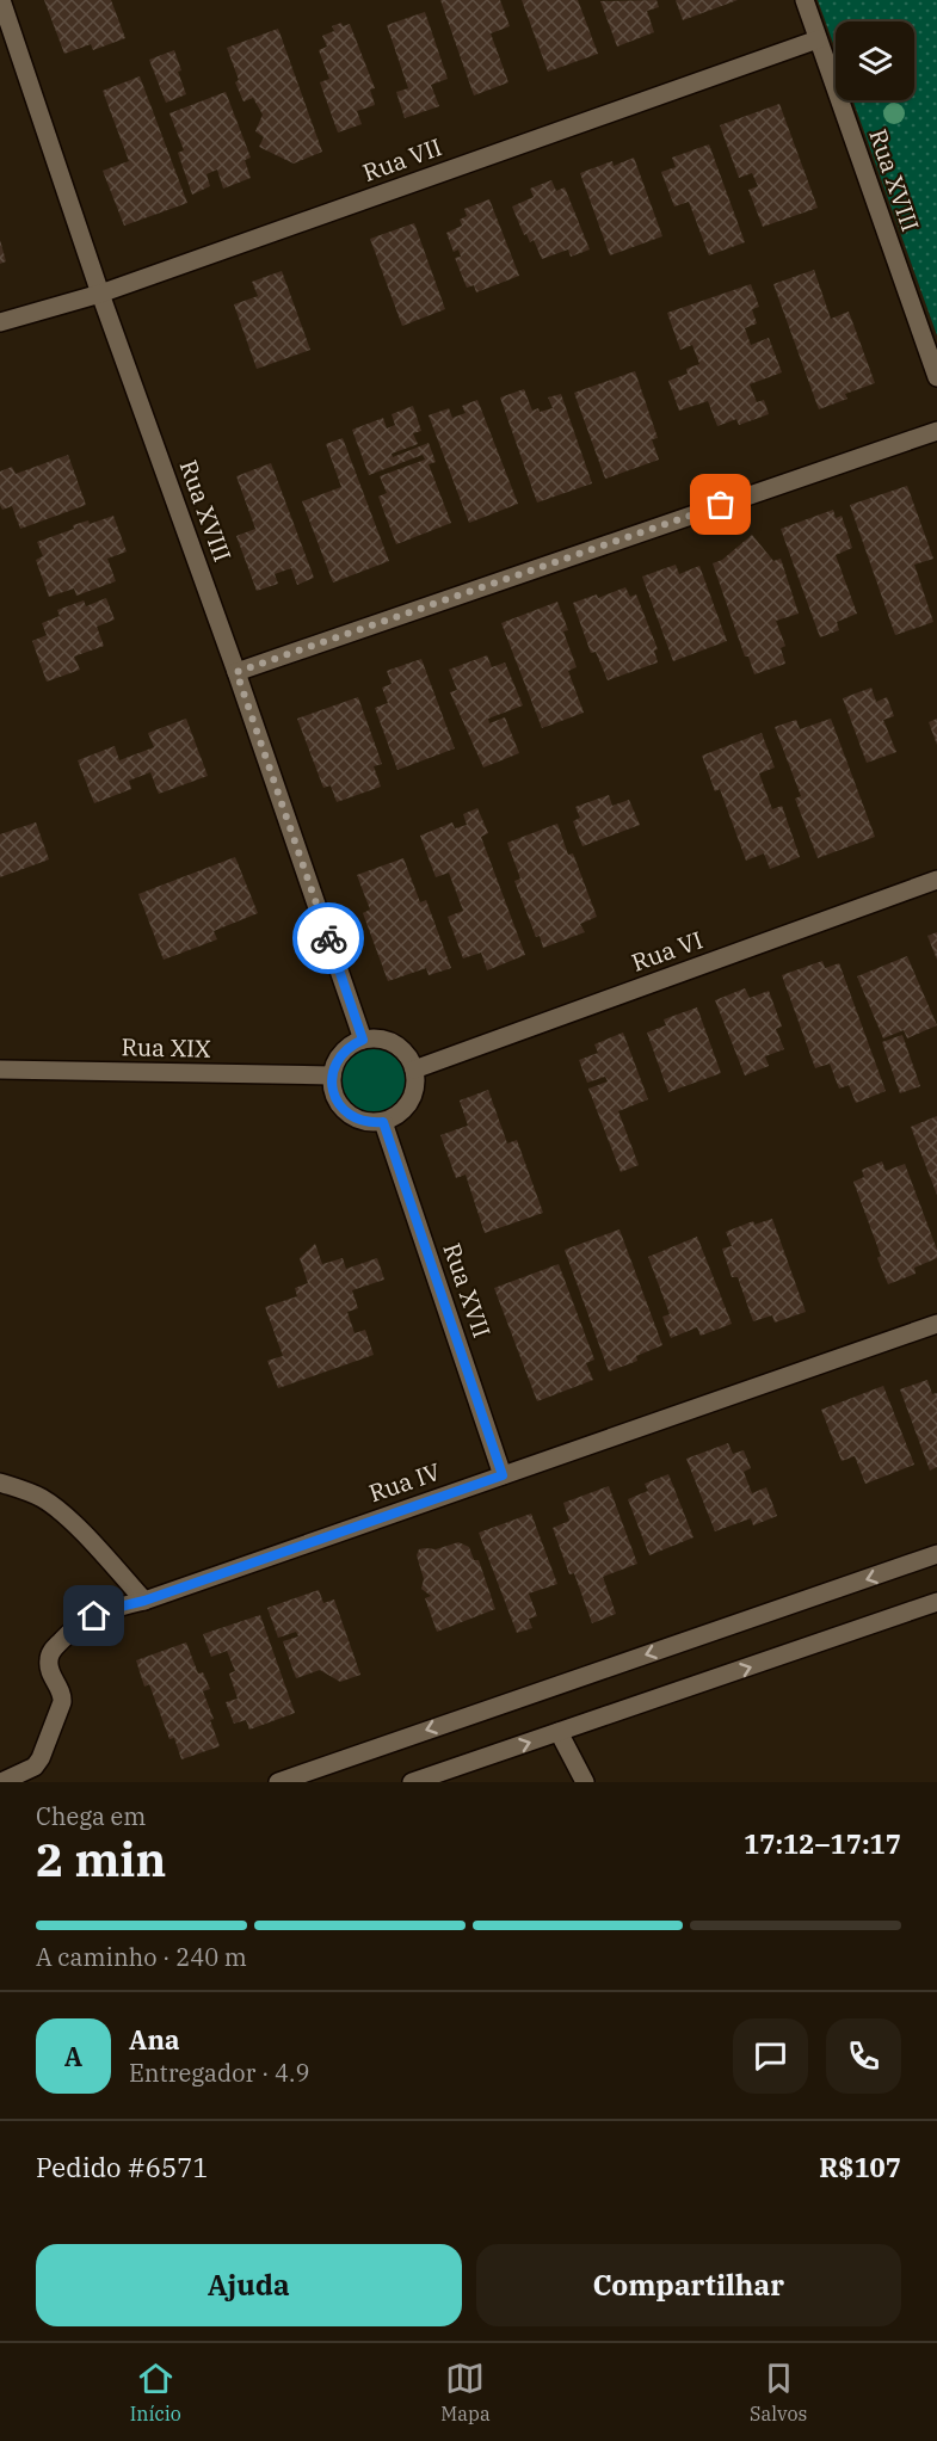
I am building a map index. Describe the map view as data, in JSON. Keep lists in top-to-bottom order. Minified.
{"streets":{"street":["Rua VII","Rua XVIII","Rua VI","Rua XIX","Rua XVII","Rua IV"]},"crossings":[["Rua VII","Rua XVIII"],["Rua XVIII","Rua VI"],["Rua XVIII","Rua XIX"],["Rua XVIII","Rua XVII"],["Rua VI","Rua XIX"],["Rua VI","Rua XVII"],["Rua XIX","Rua XVII"],["Rua XVII","Rua IV"]],"page":{"heading":["2 min","Chega em","17:12–17:17"],"panel":["Ana","Entregador · 4.9","Pedido #6571","R$107"],"bar":"A caminho · 240 m","round":"A","buttons":["Ajuda","Compartilhar"],"tabs":["Início","Mapa","Salvos"]}}
